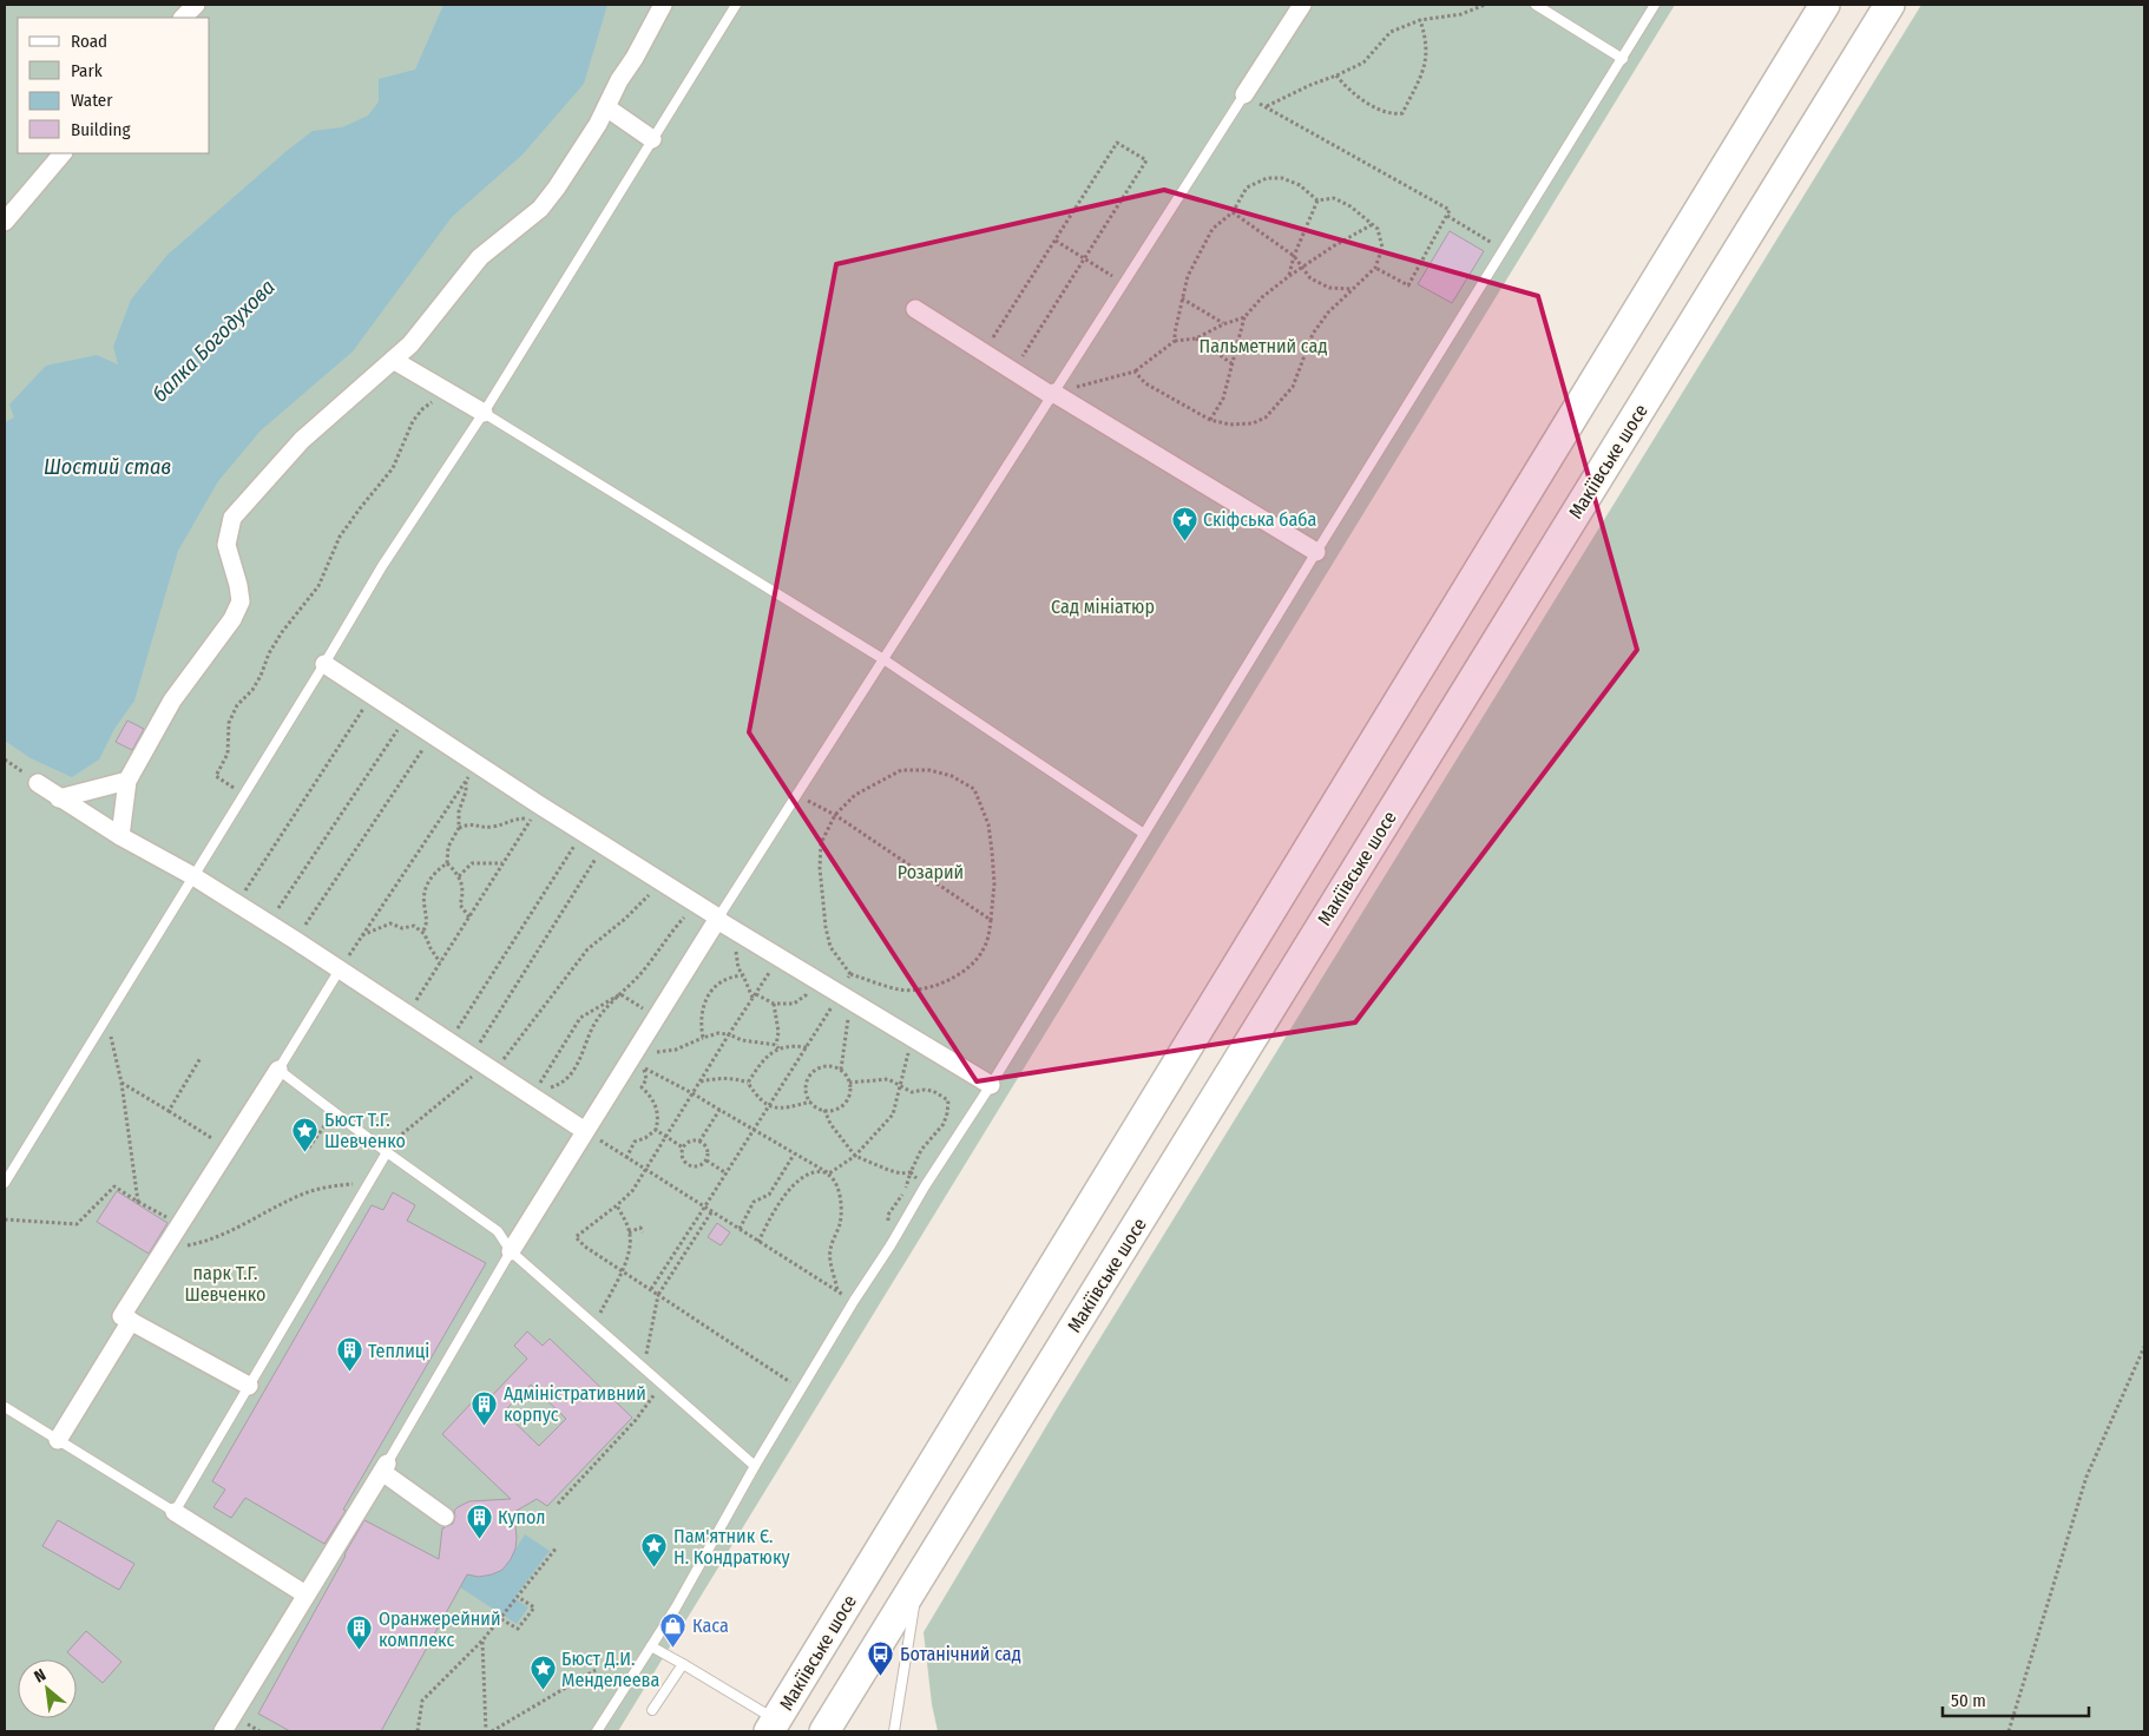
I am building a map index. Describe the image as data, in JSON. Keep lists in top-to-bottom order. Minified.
{"streets":{"main road":["Макіївське шосе"]},"water":["балка Богодухова","Шостий став"],"parks":["Пальметний сад","Сад мініатюр","Розарий","парк Т.Г. Шевченко"],"places":{"place":["Скіфська баба","Бюст Т.Г. Шевченко","Пам'ятник Є. Н. Кондратюку","Бюст Д.И. Менделеева"],"building":["Теплиці","Адміністративний корпус","Купол","Оранжерейний комплекс"],"shop":["Каса"],"bus stop":["Ботанічний сад"]},"legend":["Road","Park","Water","Building"],"scale_bar":"50 m","north":"top left"}
